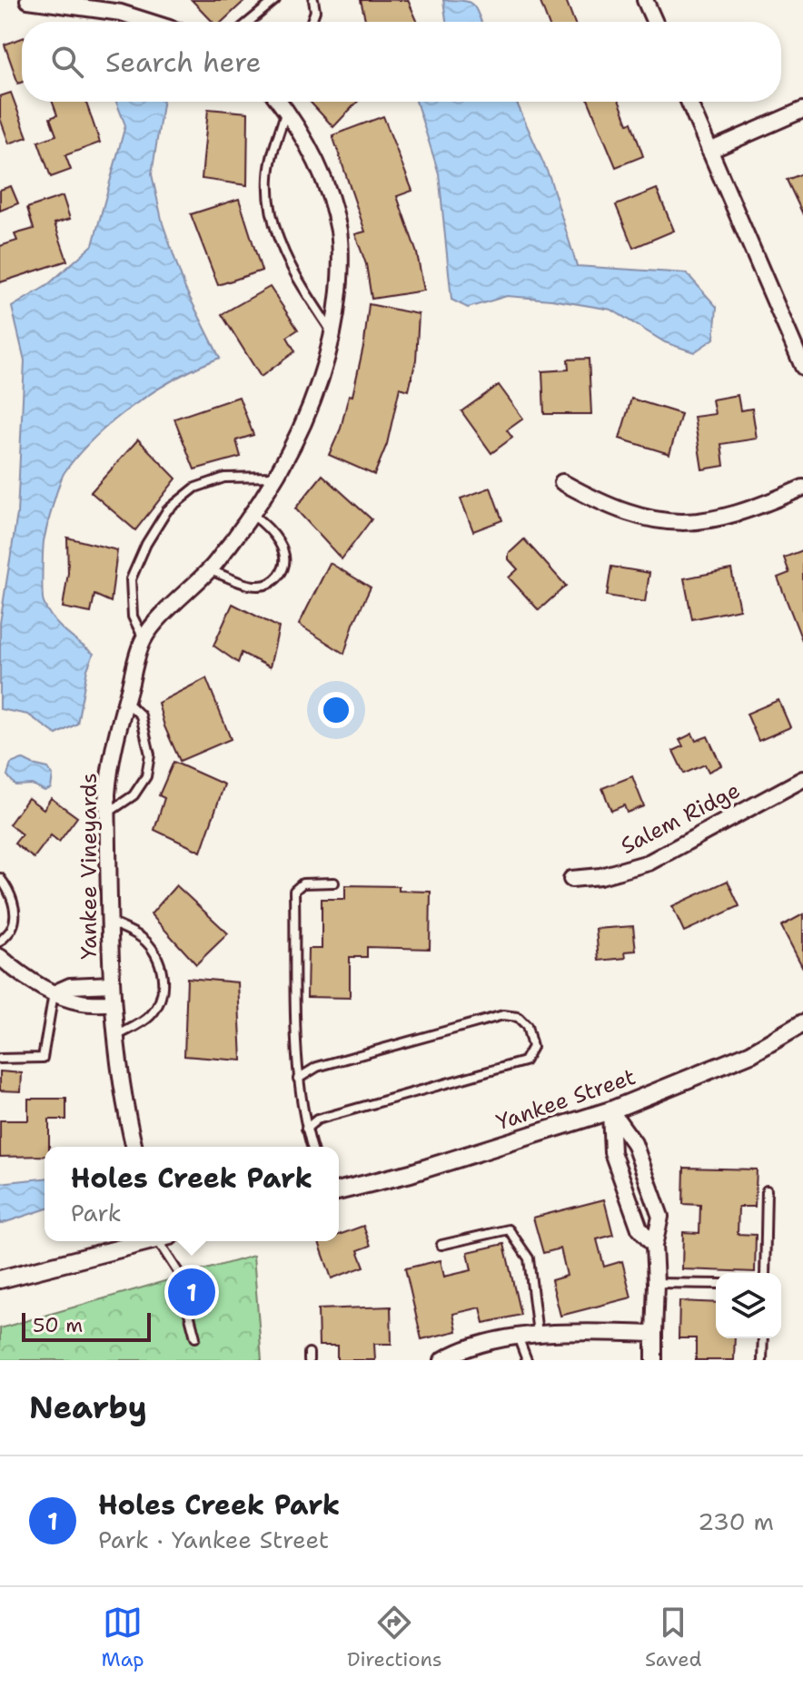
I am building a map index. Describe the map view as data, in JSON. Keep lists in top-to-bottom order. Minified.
{"streets":{"street":["Salem Ridge","Yankee Vineyards","Yankee Street"]},"scale_bar":"50 m","page":{"search":"Search here","popup":["Holes Creek Park","Park"],"pins":"1","scale":"50 m","heading":"Nearby","list":[{"mark":"1","name":"Holes Creek Park","note":"Park · Yankee Street","value":"230 m"}],"nav":["Map","Directions","Saved"]}}
